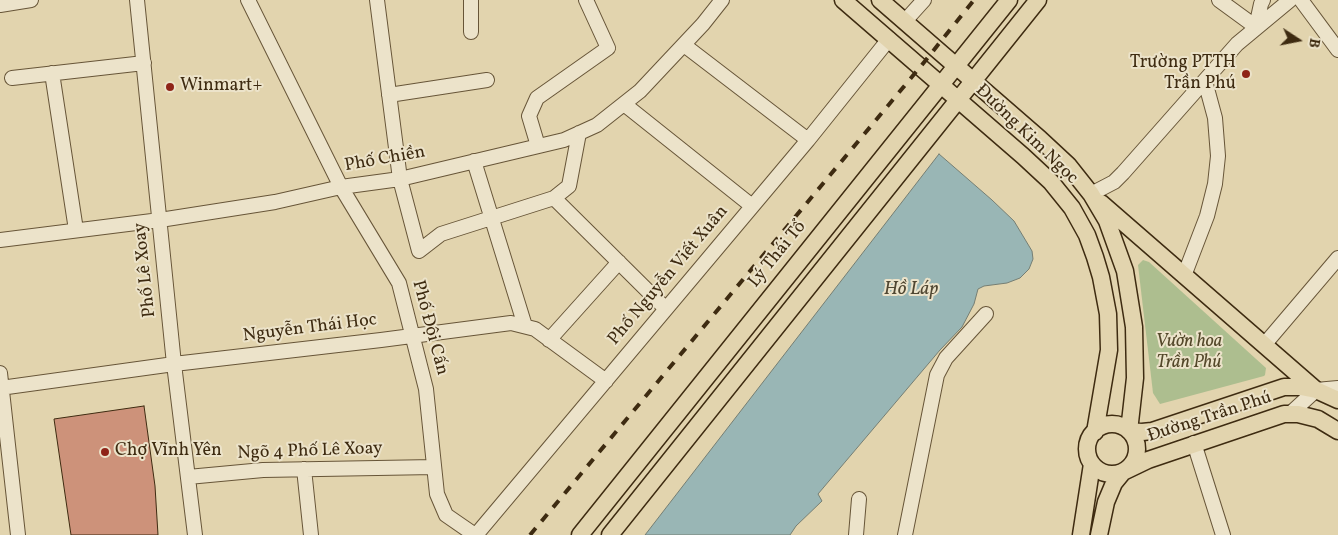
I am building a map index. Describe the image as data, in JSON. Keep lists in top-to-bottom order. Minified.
{"streets":{"main road":["Đường Kim Ngọc","Lý Thái Tổ","Đường Trần Phú"],"street":["Phố Chiền","Phố Lê Xoay","Phố Nguyễn Viết Xuân","Phố Đội Cấn","Nguyễn Thái Học","Ngõ 4 Phố Lê Xoay"]},"crossings":[["Đường Kim Ngọc","Lý Thái Tổ"],["Đường Kim Ngọc","Phố Nguyễn Viết Xuân"],["Đường Kim Ngọc","Đường Trần Phú"],["Phố Chiền","Phố Lê Xoay"],["Phố Chiền","Phố Đội Cấn"],["Phố Lê Xoay","Nguyễn Thái Học"],["Phố Lê Xoay","Ngõ 4 Phố Lê Xoay"],["Phố Nguyễn Viết Xuân","Phố Đội Cấn"],["Phố Nguyễn Viết Xuân","Nguyễn Thái Học"],["Phố Đội Cấn","Nguyễn Thái Học"],["Phố Đội Cấn","Ngõ 4 Phố Lê Xoay"]],"water":["Hồ Láp"],"parks":["Vườn hoa Trần Phú"],"places":["Trường PTTH Trần Phú","Winmart+","Chợ Vĩnh Yên"],"north":"right"}
